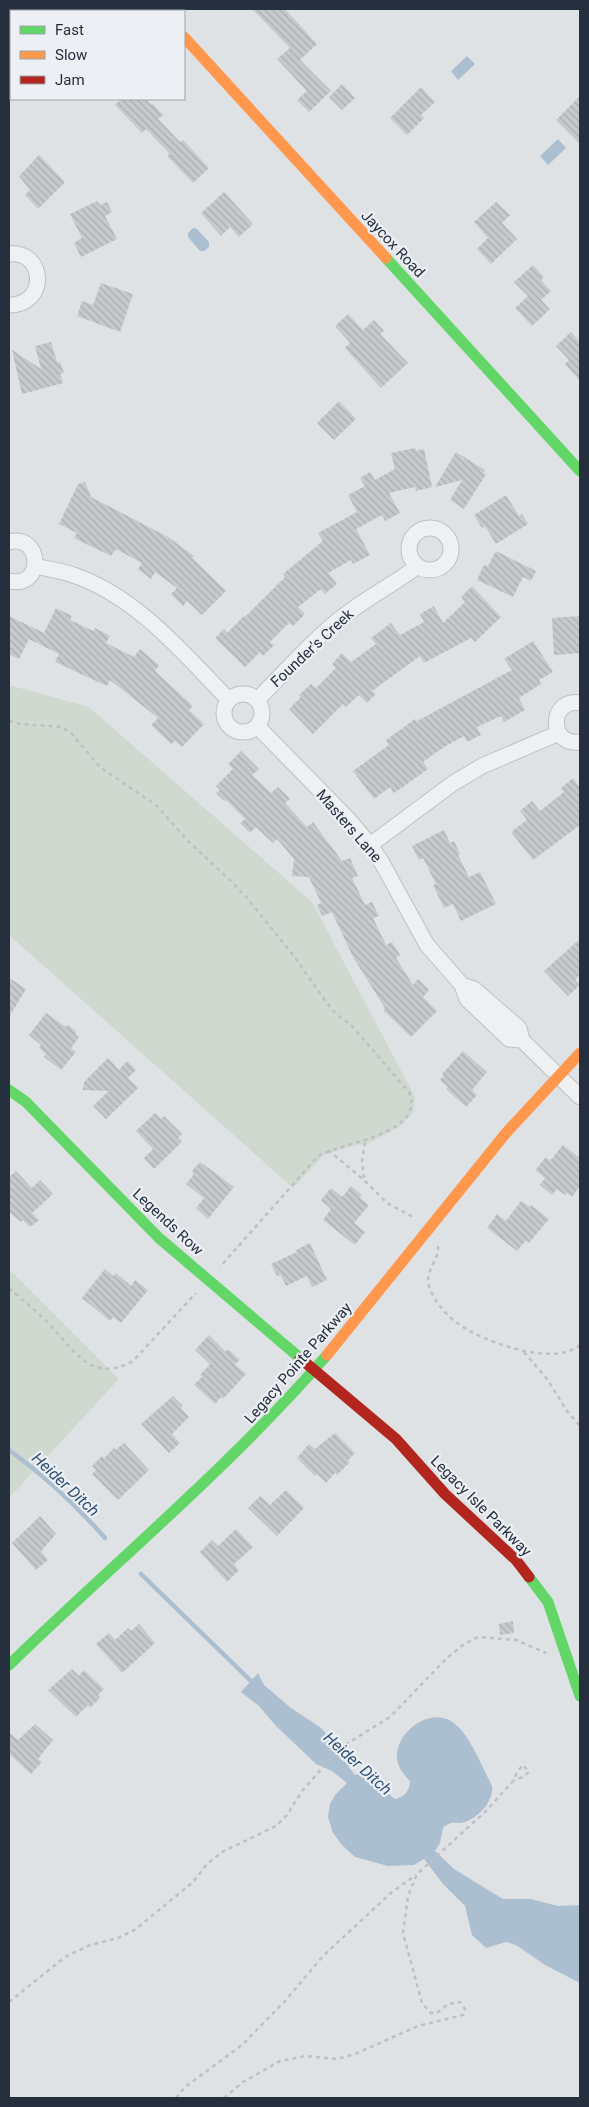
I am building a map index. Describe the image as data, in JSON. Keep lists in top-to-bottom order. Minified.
{"streets":{"street":["Jaycox Road","Founder's Creek","Masters Lane","Legends Row","Legacy Pointe Parkway","Legacy Isle Parkway"]},"crossings":[["Founder's Creek","Masters Lane"],["Masters Lane","Legacy Pointe Parkway"],["Legends Row","Legacy Pointe Parkway"],["Legends Row","Legacy Isle Parkway"],["Legacy Pointe Parkway","Legacy Isle Parkway"]],"water":["Heider Ditch"],"legend":["Fast","Slow","Jam"]}
